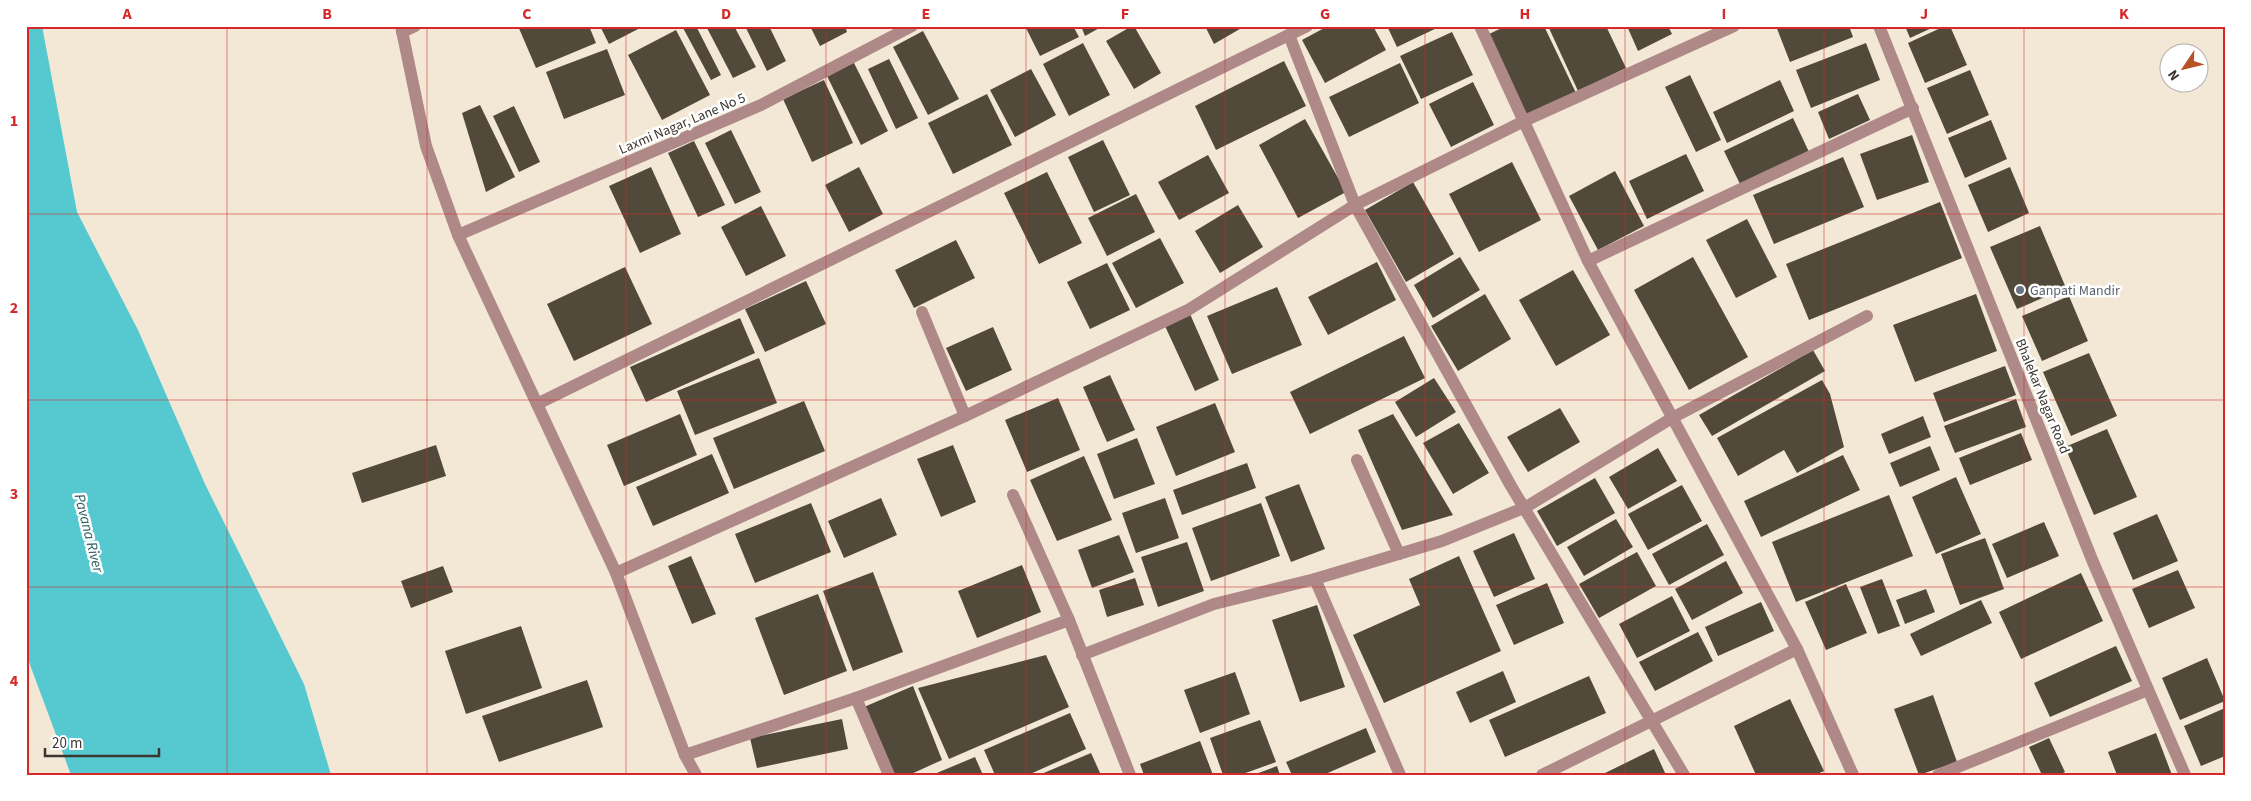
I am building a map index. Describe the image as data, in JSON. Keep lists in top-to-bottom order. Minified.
{"streets":{"street":["Laxmi Nagar, Lane No 5","Bhalekar Nagar Road"]},"water":["Pavana River"],"places":["Ganpati Mandir"],"scale_bar":"20 m","north":"bottom left","grid":{"columns":["A","B","C","D","E","F","G","H","I","J","K"],"rows":["1","2","3","4"]}}
